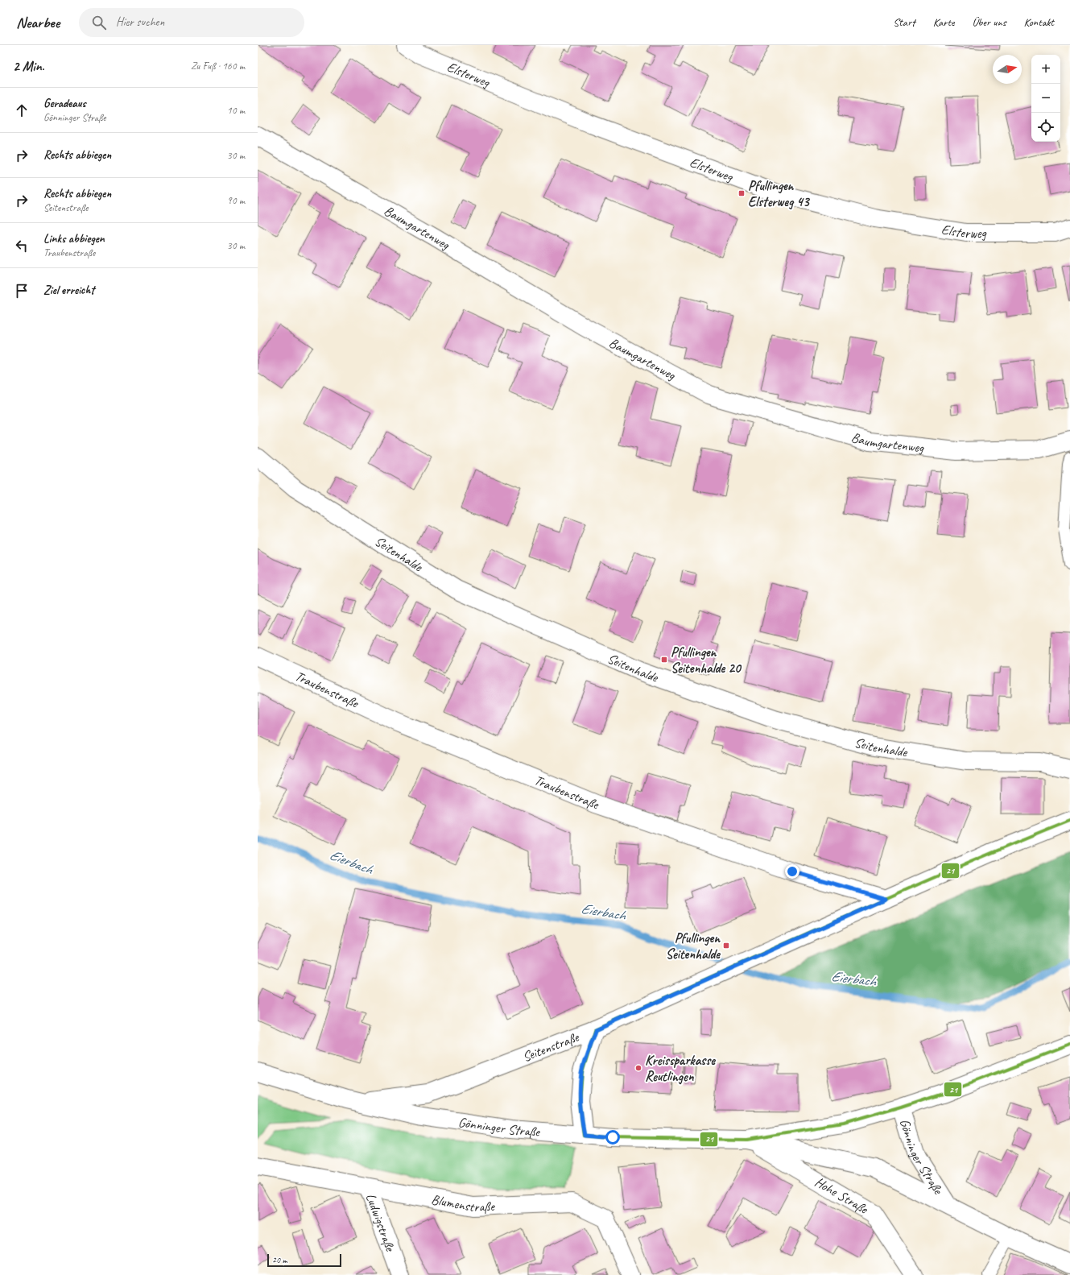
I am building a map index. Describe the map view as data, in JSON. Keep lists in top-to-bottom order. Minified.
{"streets":{"street":["Elsterweg","Baumgartenweg","Seitenhalde","Traubenstraße","Seitenstraße","Gönninger Straße","Hohe Straße","Blumenstraße","Ludwigstraße"]},"crossings":[["Traubenstraße","Seitenstraße"],["Seitenstraße","Gönninger Straße"],["Gönninger Straße","Hohe Straße"],["Blumenstraße","Ludwigstraße"]],"water":["Eierbach"],"places":{"transit":["Pfullingen Elsterweg 43","Pfullingen Seitenhalde 20","Pfullingen Seitenhalde"],"other":["Kreissparkasse Reutlingen"]},"lines":["transit line 21"],"scale_bar":"20 m","north":"right","page":{"header":"Nearbee","search":"Hier suchen","nav":["Start","Karte","Über uns","Kontakt"],"heading":["2 Min.","Zu Fuß · 160 m"],"map_buttons":["+","−"],"list":[["Geradeaus","Gönninger Straße","10 m"],["Rechts abbiegen","30 m"],["Rechts abbiegen","Seitenstraße","90 m"],["Links abbiegen","Traubenstraße","30 m"],"Ziel erreicht"],"scale":"20 m"}}
